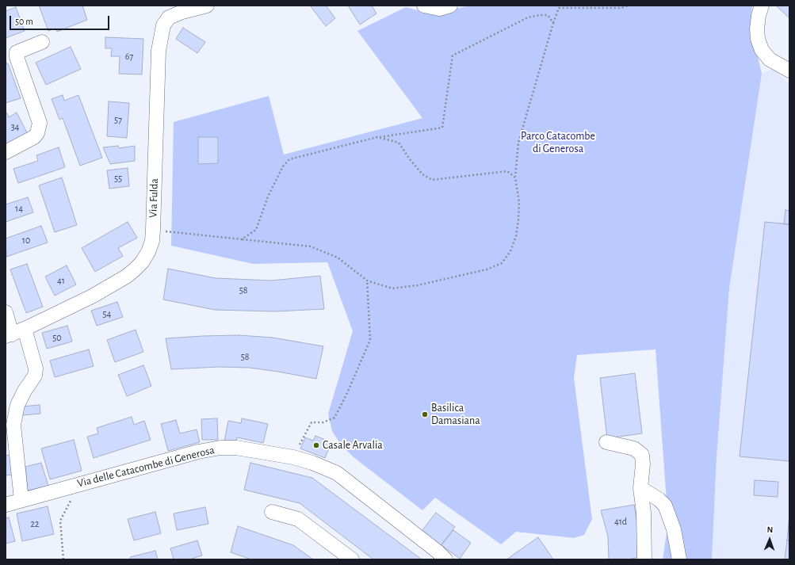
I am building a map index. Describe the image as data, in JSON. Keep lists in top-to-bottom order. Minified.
{"streets":{"street":["Via Fulda","Via delle Catacombe di Generosa"]},"parks":["Parco Catacombe di Generosa"],"places":["Basilica Damasiana","Casale Arvalia"],"house_numbers":["67","57","34","55","14","10","41","58","54","50","58","41d","22"],"scale_bar":"50 m","north":"top"}
